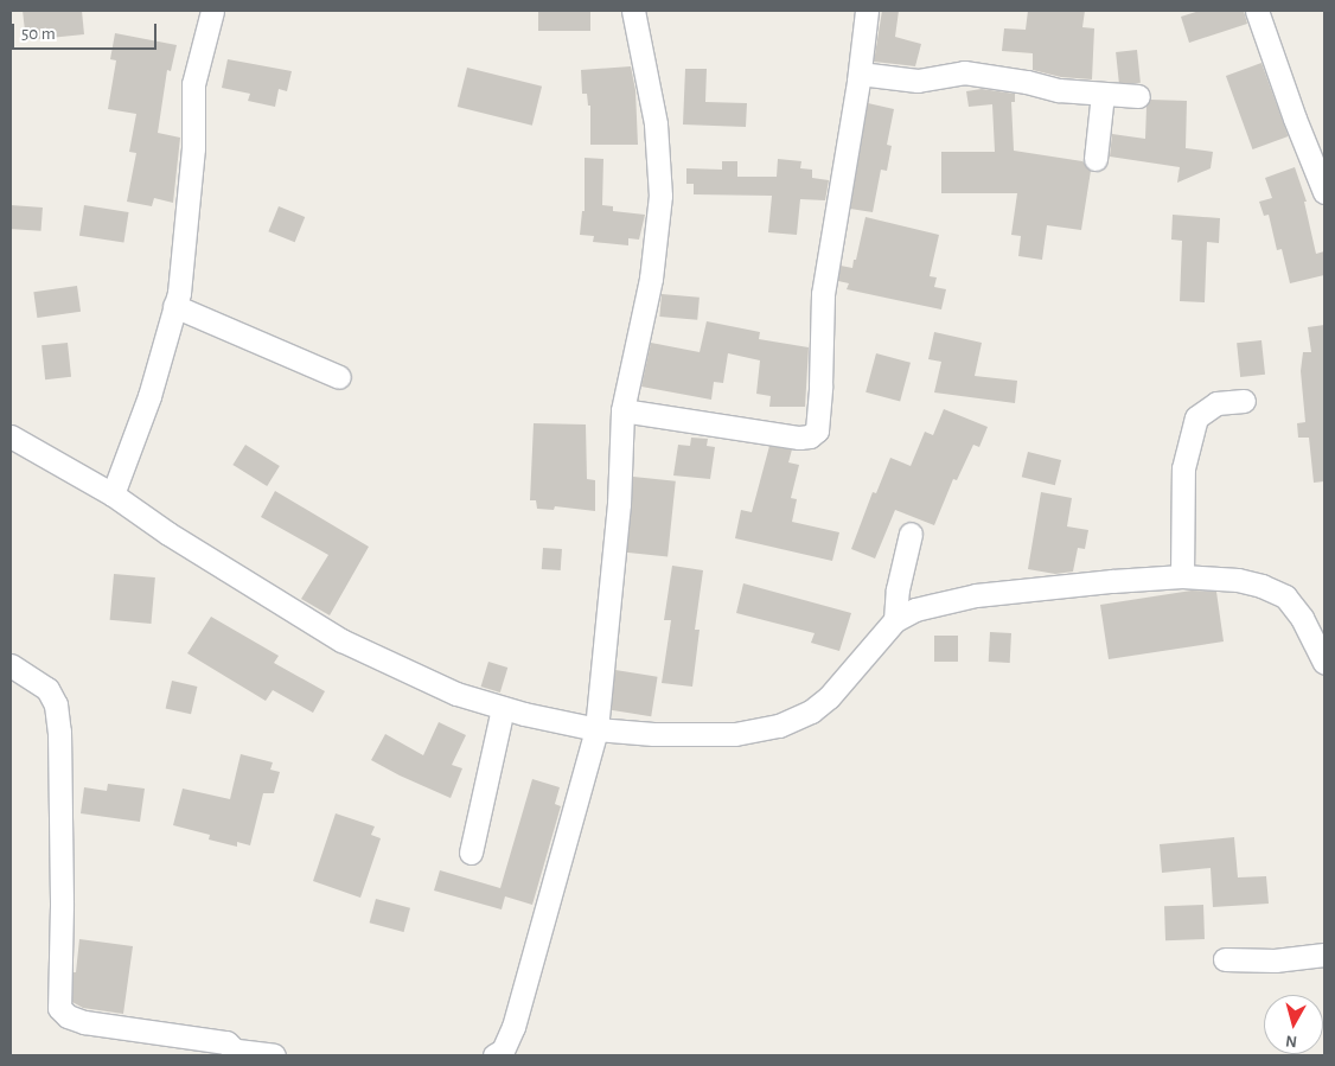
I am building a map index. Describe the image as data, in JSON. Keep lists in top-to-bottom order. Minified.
{"scale_bar":"50 m","north":"bottom"}
